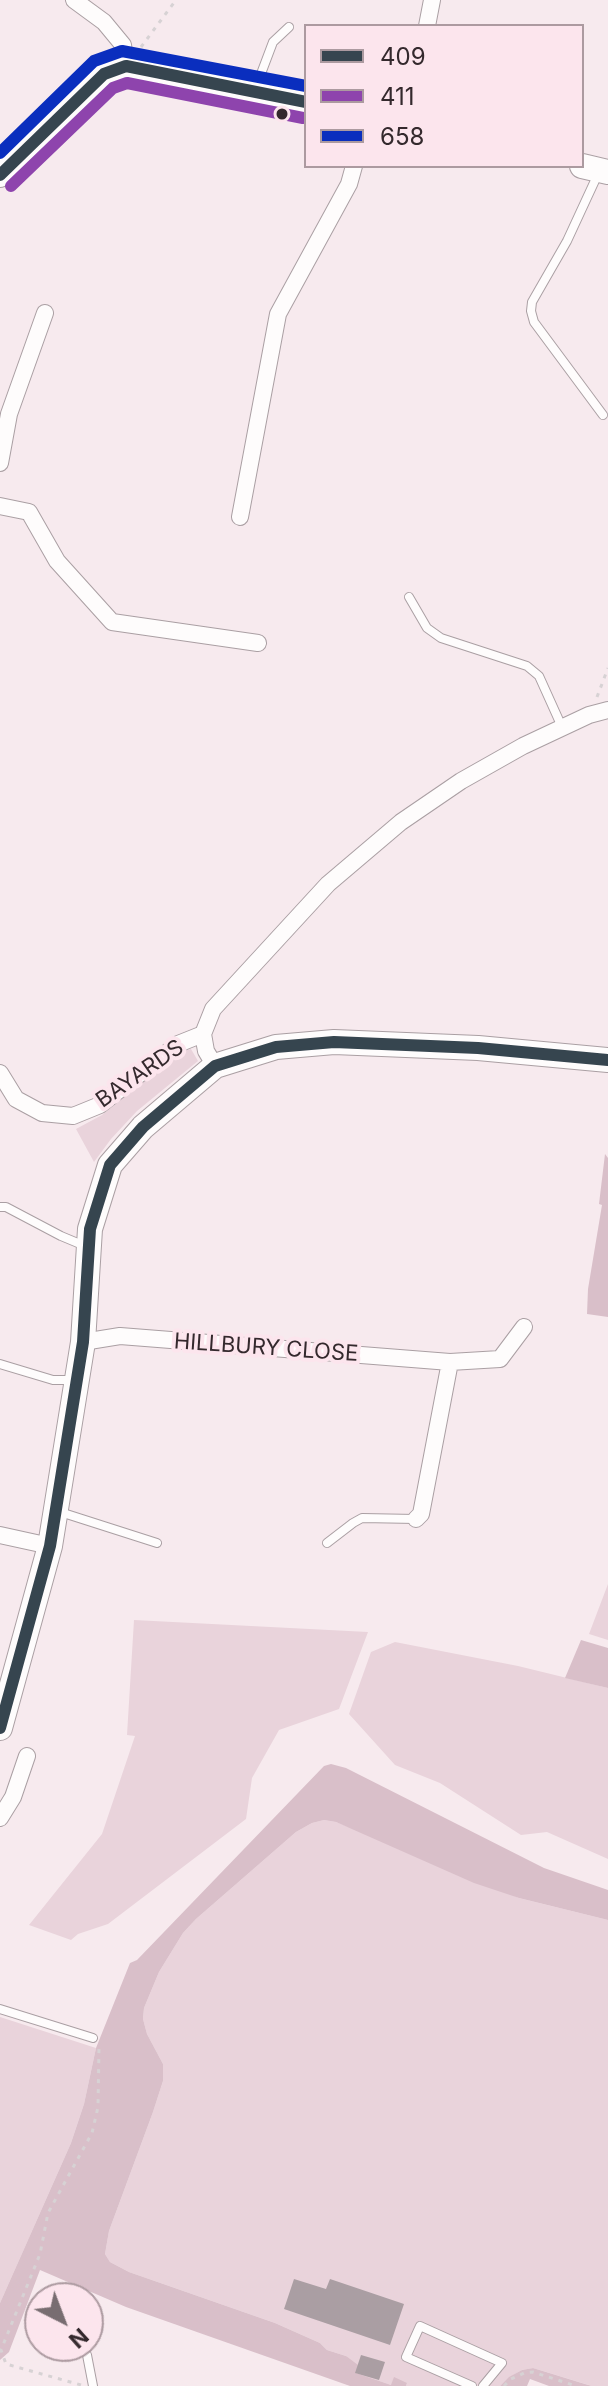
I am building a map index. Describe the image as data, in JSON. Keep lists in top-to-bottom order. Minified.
{"streets":{"street":["BAYARDS","HILLBURY CLOSE"]},"lines":["transit line 658","transit line 409","transit line 411"],"legend":["409","411","658"],"north":"bottom right"}
